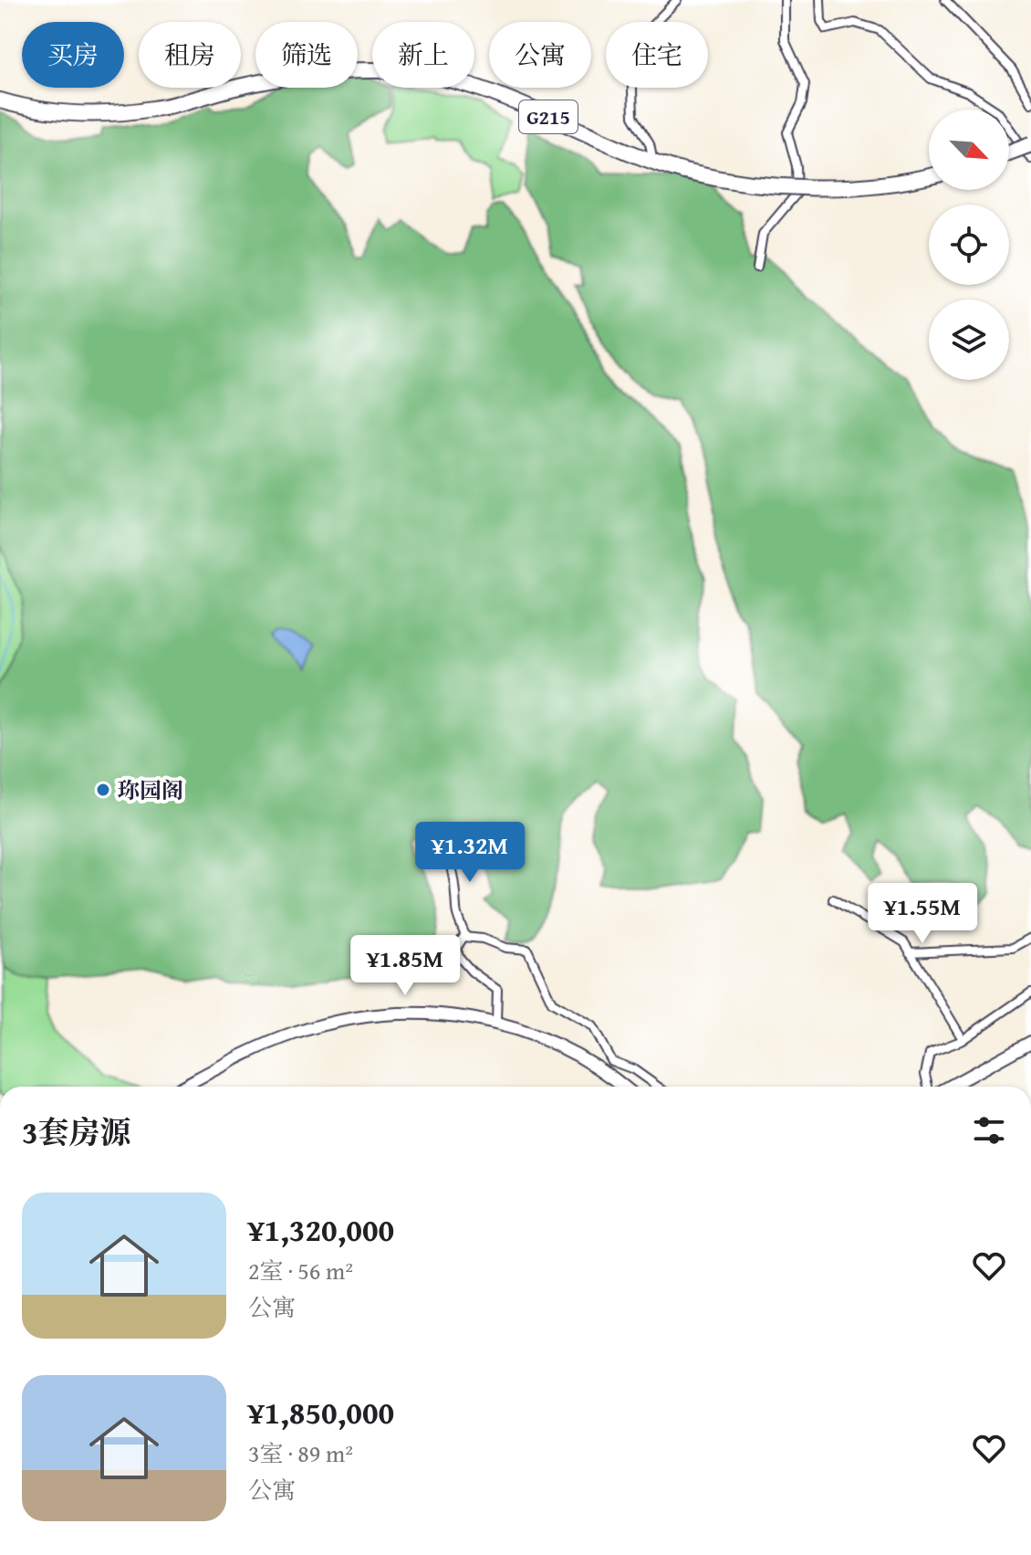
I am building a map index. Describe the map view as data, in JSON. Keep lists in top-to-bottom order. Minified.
{"streets":{"highway":["G215"]},"places":["珎园阁"],"north":"bottom right","page":{"chip":["买房","租房","筛选","新上","公寓","住宅"],"price":["¥1.32M","¥1.55M","¥1.85M"],"heading":"3套房源","list":[{"name":"¥1,320,000","note":"2室 · 56 m² · 公寓"},{"name":"¥1,850,000","note":"3室 · 89 m² · 公寓"}]}}
